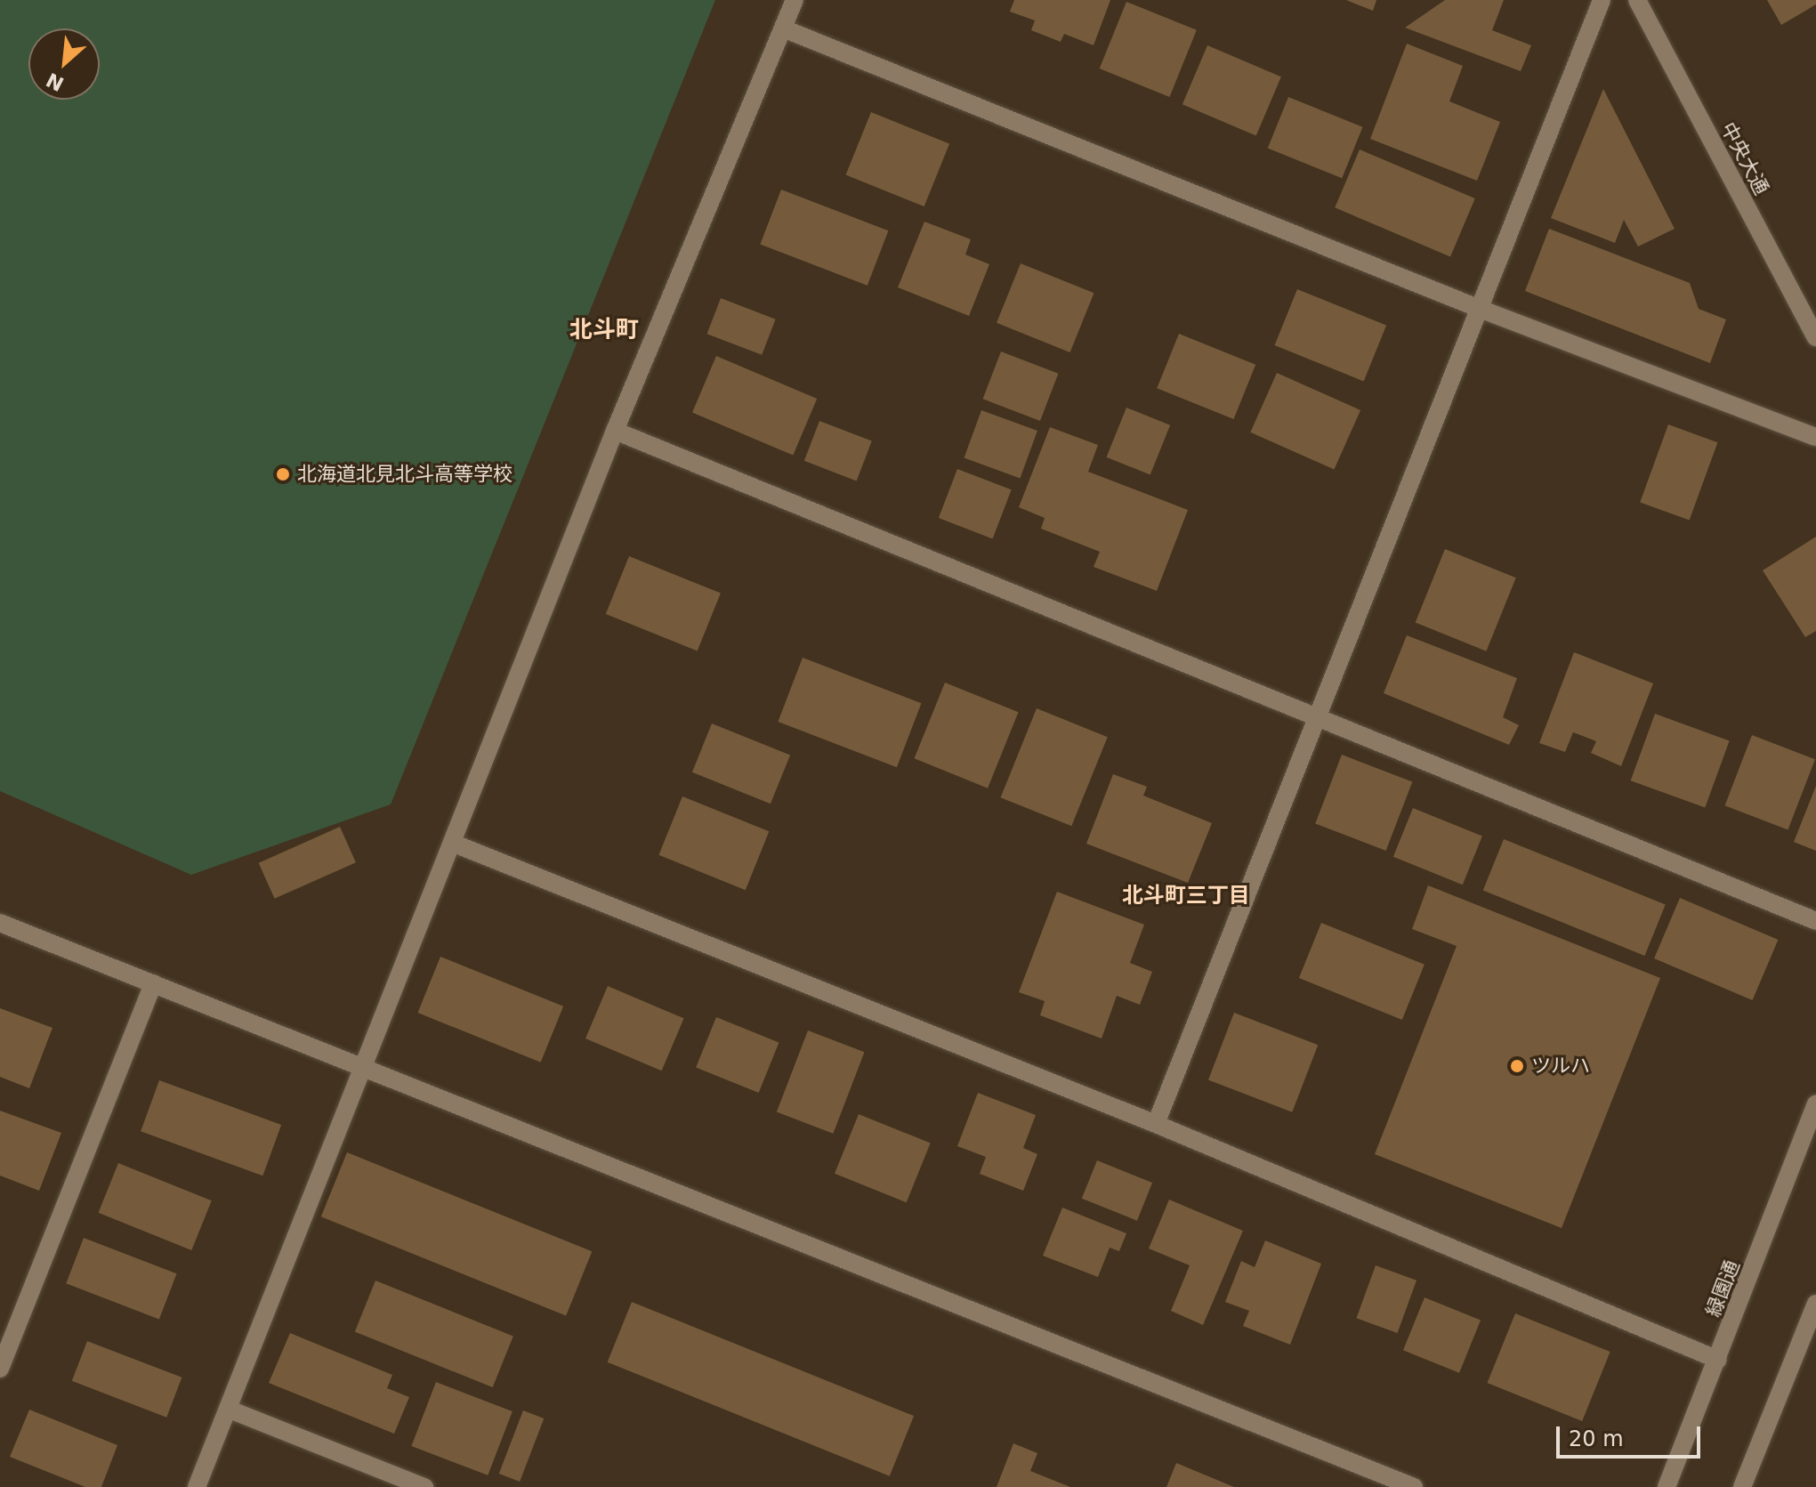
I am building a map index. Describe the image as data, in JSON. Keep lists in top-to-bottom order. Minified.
{"streets":{"street":["中央大通","緑園通"]},"districts":["北斗町","北斗町三丁目"],"places":["北海道北見北斗高等学校","ツルハ"],"scale_bar":"20 m","north":"bottom left"}
